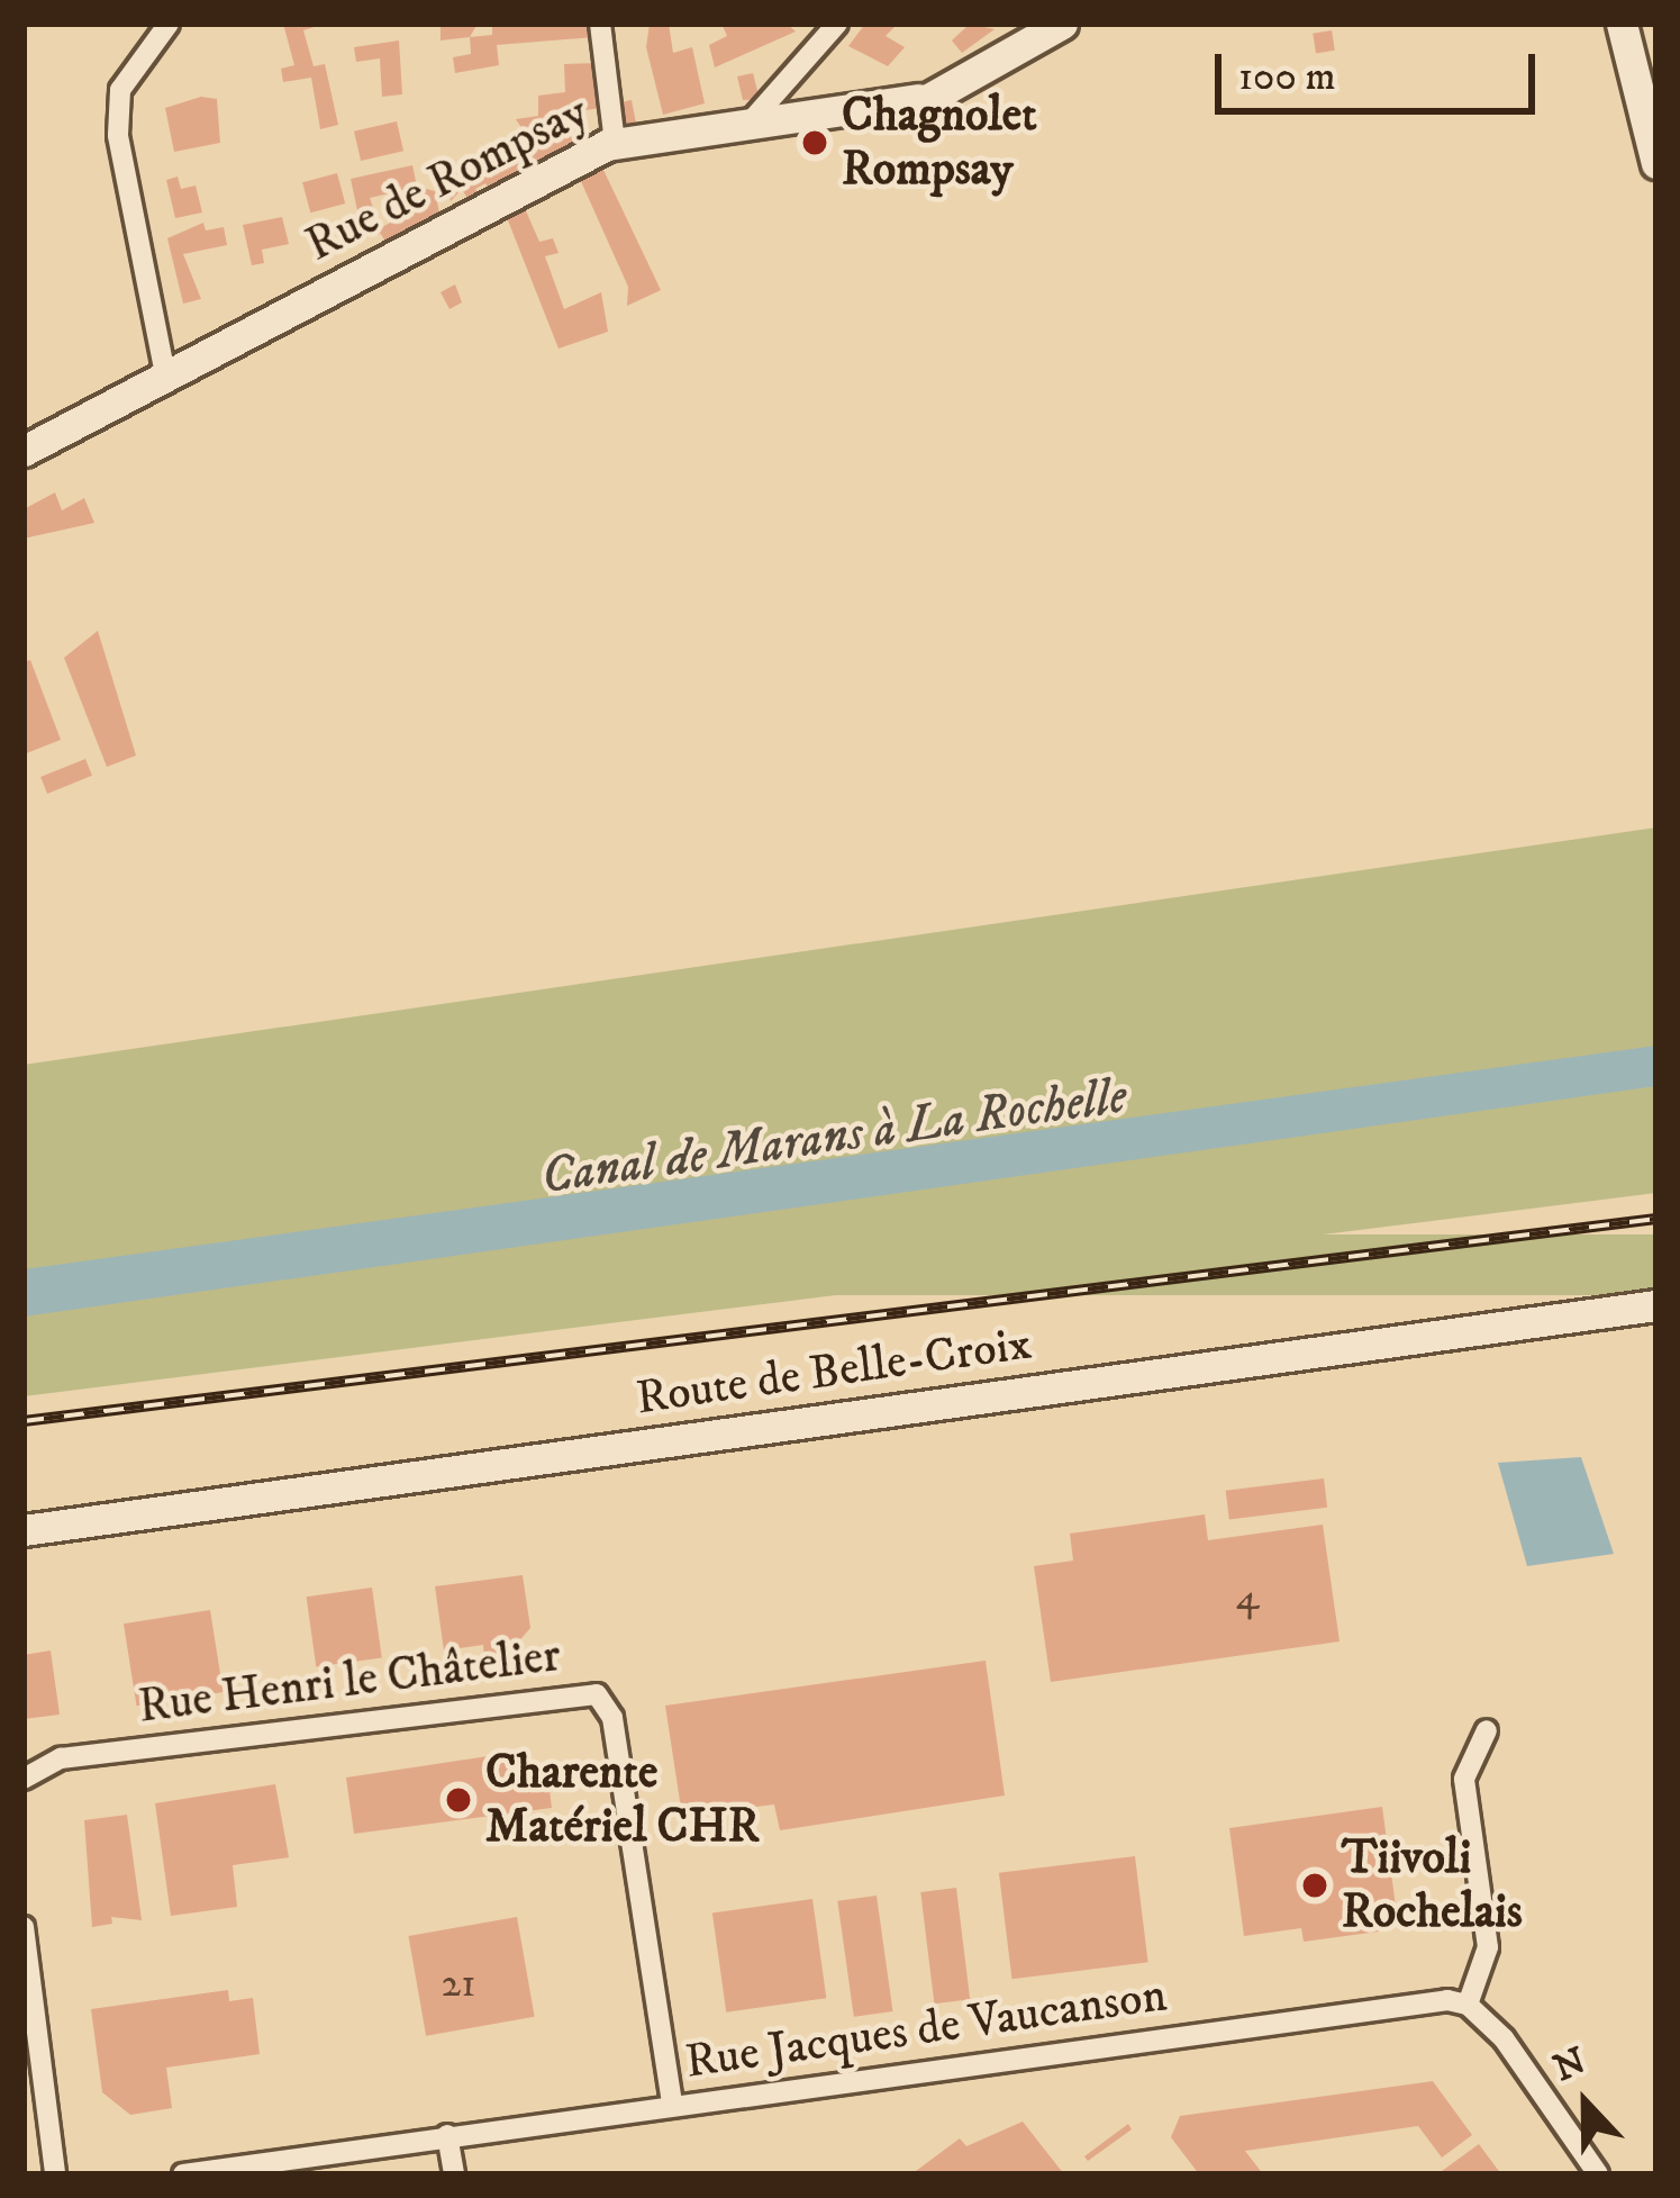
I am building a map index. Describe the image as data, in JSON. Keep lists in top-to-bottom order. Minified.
{"streets":{"street":["Rue de Rompsay","Route de Belle-Croix","Rue Henri le Châtelier","Rue Jacques de Vaucanson"]},"crossings":[["Rue Henri le Châtelier","Rue Jacques de Vaucanson"]],"water":["Canal de Marans à La Rochelle"],"places":["Chagnolet Rompsay","Charente Matériel CHR","Tiivoli Rochelais"],"house_numbers":["4","21"],"scale_bar":"100 m","north":"top"}
